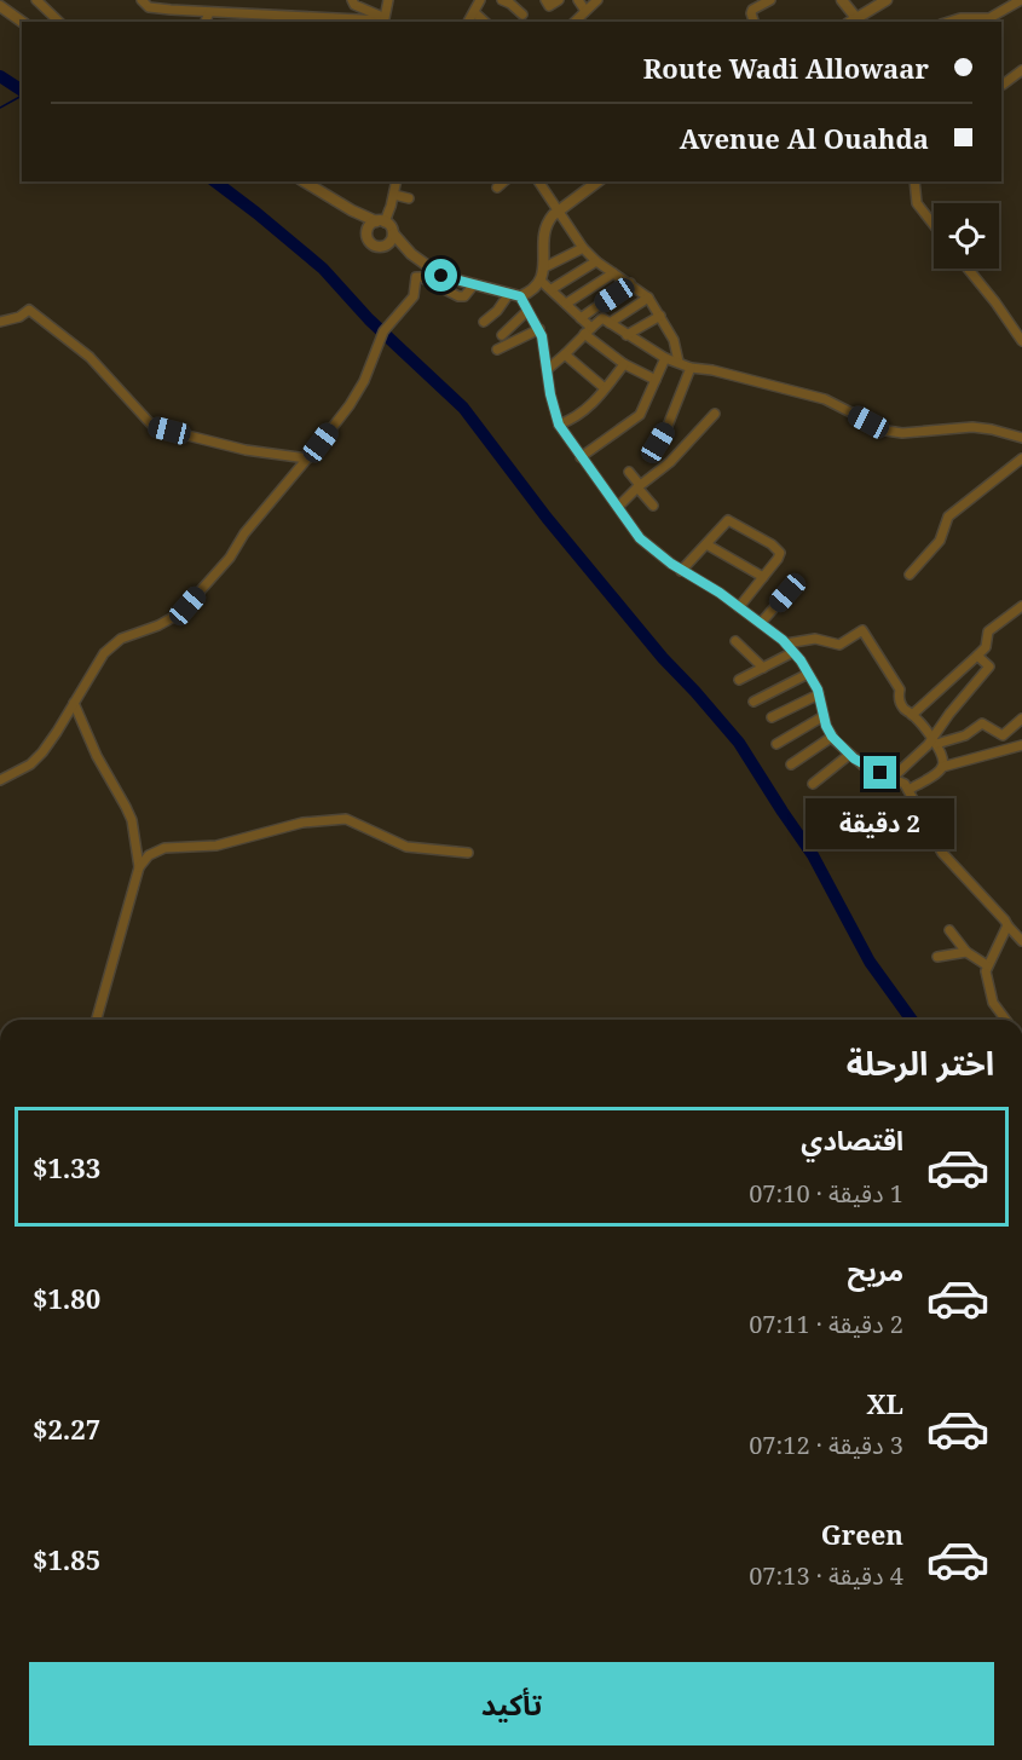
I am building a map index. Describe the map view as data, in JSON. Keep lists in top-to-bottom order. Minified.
{"page":{"banner":["Route Wadi Allowaar","Avenue Al Ouahda"],"bubble":"2 دقيقة","heading":"اختر الرحلة","list":[{"name":"اقتصادي","note":"1 دقيقة · 07:10","value":"$1.33"},{"name":"مريح","note":"2 دقيقة · 07:11","value":"$1.80"},{"name":"XL","note":"3 دقيقة · 07:12","value":"$2.27"},{"name":"Green","note":"4 دقيقة · 07:13","value":"$1.85"}],"buttons":"تأكيد"}}
